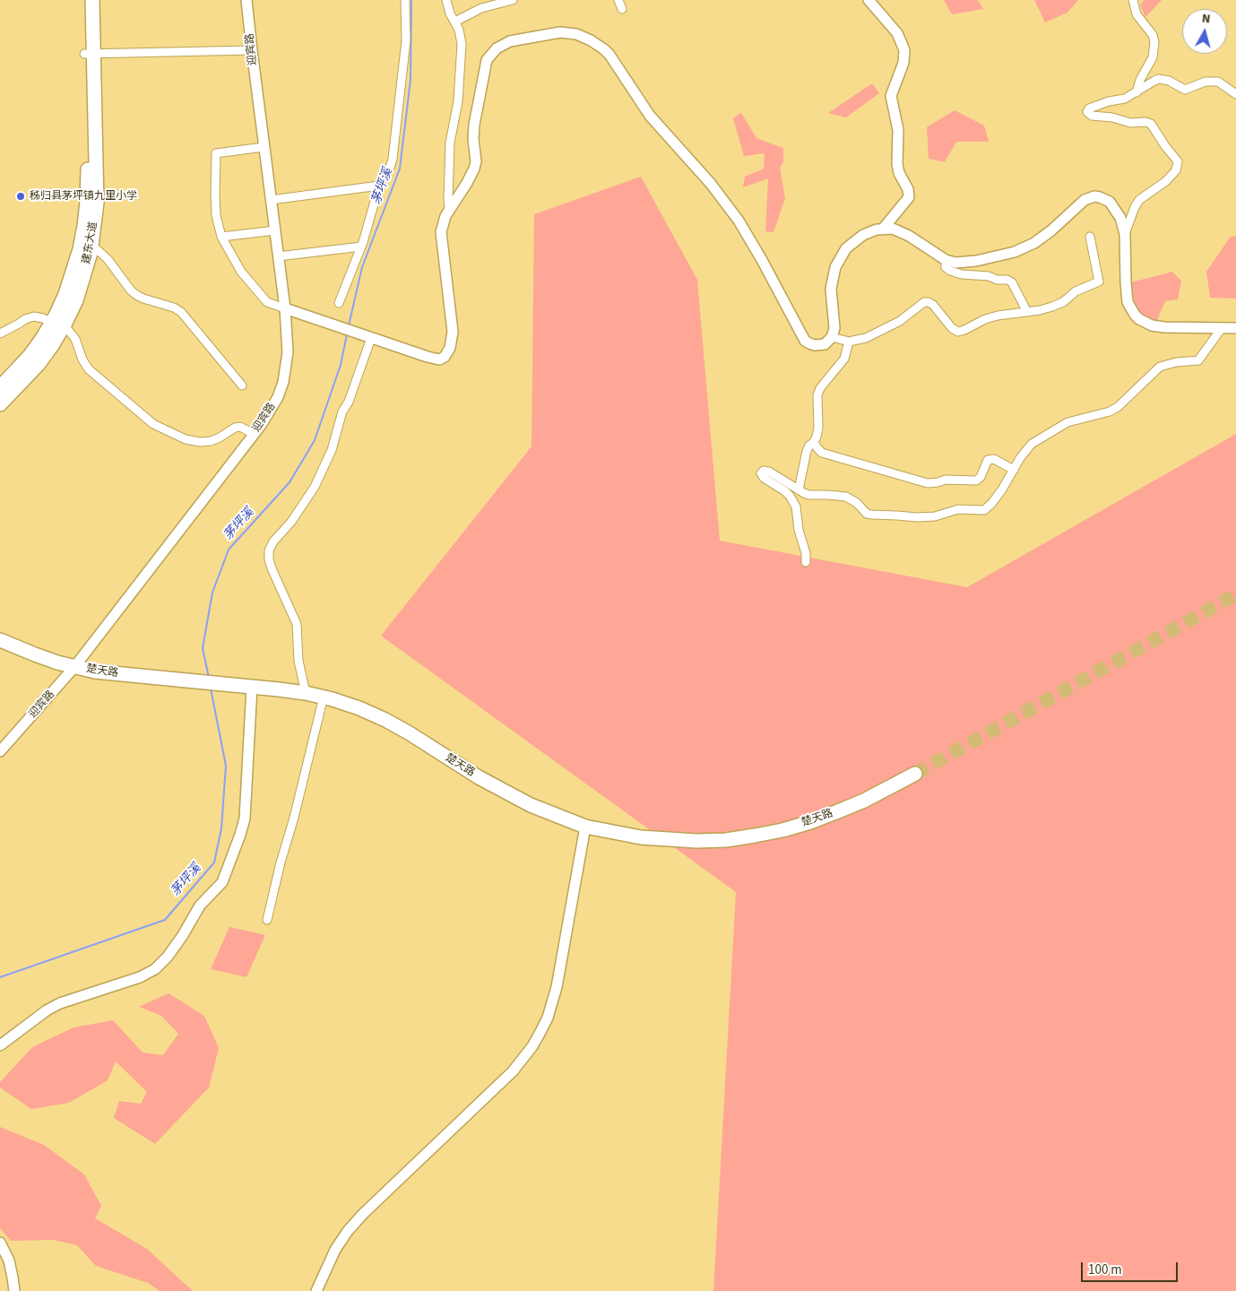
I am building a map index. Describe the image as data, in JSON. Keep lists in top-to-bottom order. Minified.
{"streets":{"highway":["建东大道","楚天路"],"street":["迎宾路"]},"crossings":[["迎宾路","楚天路"]],"water":["茅坪溪"],"places":["秭归县茅坪镇九里小学"],"scale_bar":"100 m","north":"top"}
